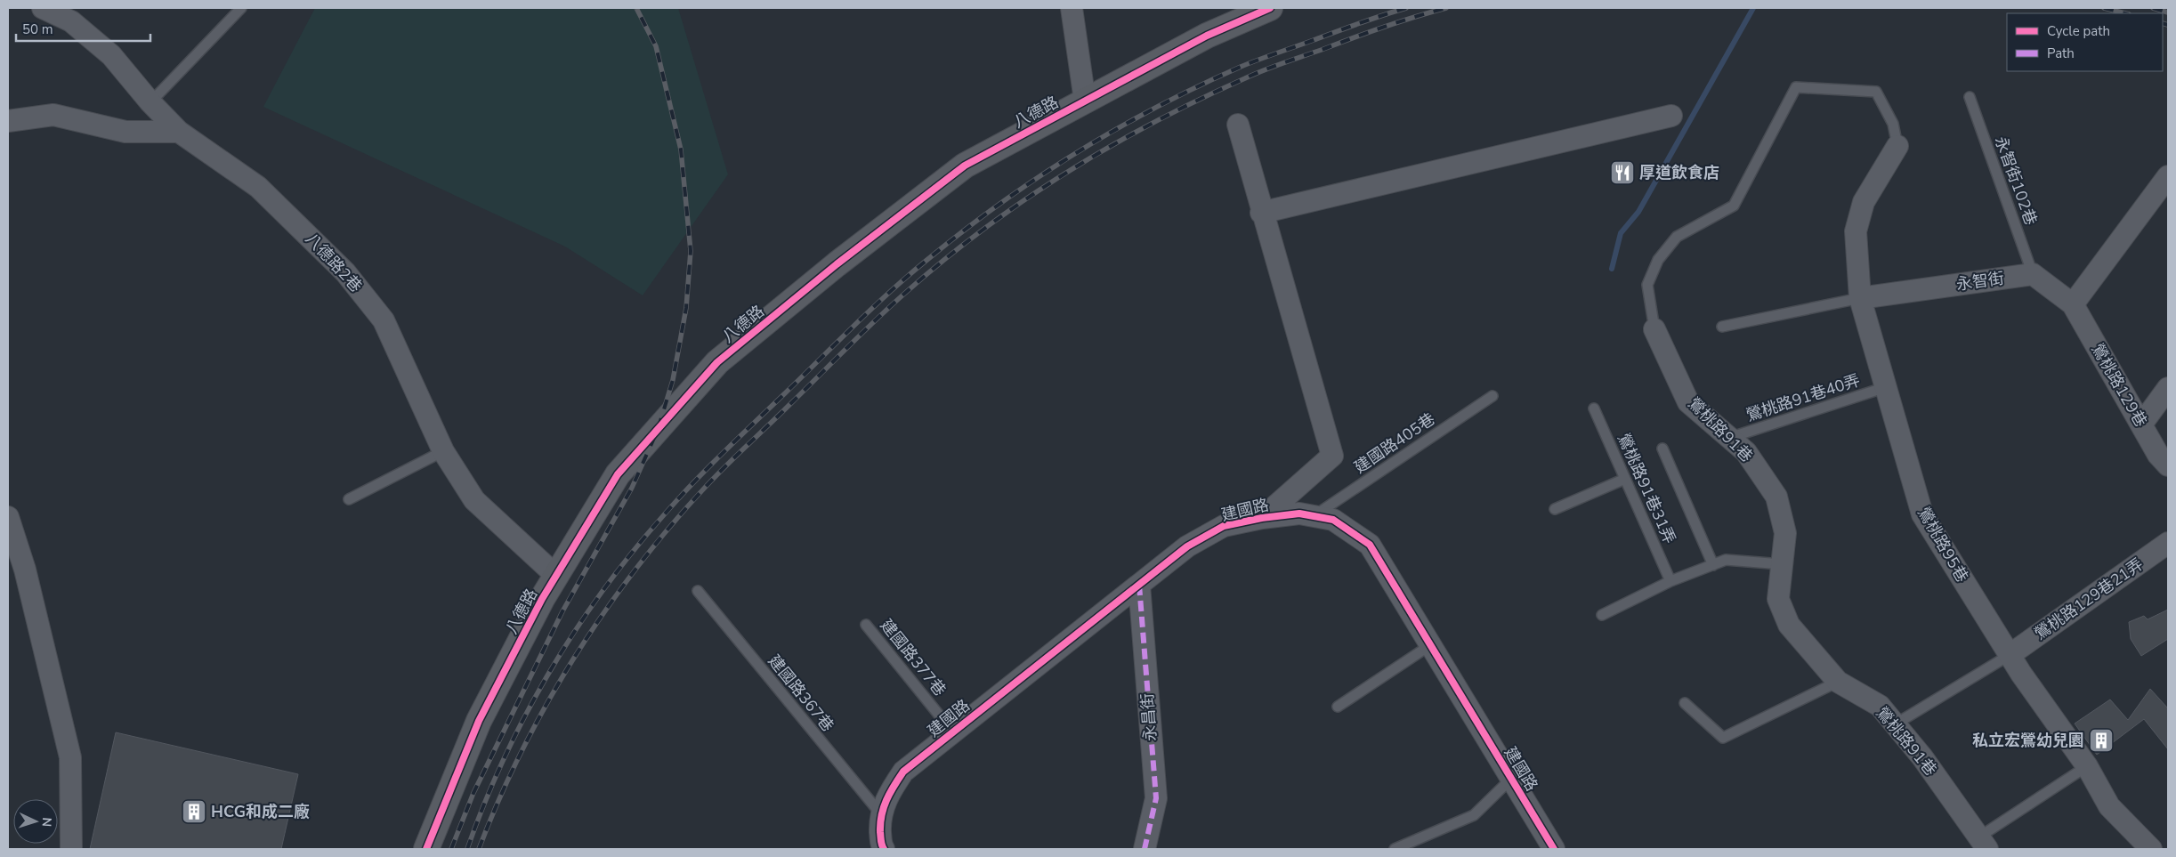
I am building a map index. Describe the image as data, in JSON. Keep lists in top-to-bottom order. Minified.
{"streets":{"main road":["八德路"],"street":["八德路2巷","永智街","鶯桃路129巷","鶯桃路91巷","建國路","鶯桃路95巷","鶯桃路129巷21弄","永昌街"],"lane":["永智街102巷","鶯桃路91巷40弄","建國路405巷","鶯桃路91巷31弄","建國路377巷","建國路367巷"]},"crossings":[["八德路","八德路2巷"],["永智街102巷","永智街"],["永智街","鶯桃路95巷"],["鶯桃路91巷40弄","鶯桃路91巷"],["鶯桃路91巷40弄","鶯桃路95巷"],["建國路405巷","建國路"],["建國路","建國路377巷"],["建國路","建國路367巷"],["建國路","永昌街"],["鶯桃路95巷","鶯桃路129巷21弄"]],"places":{"restaurant":["厚道飲食店"],"building":["私立宏鶯幼兒園","HCG和成二廠"]},"legend":["Cycle path","Path"],"scale_bar":"50 m","north":"right"}
